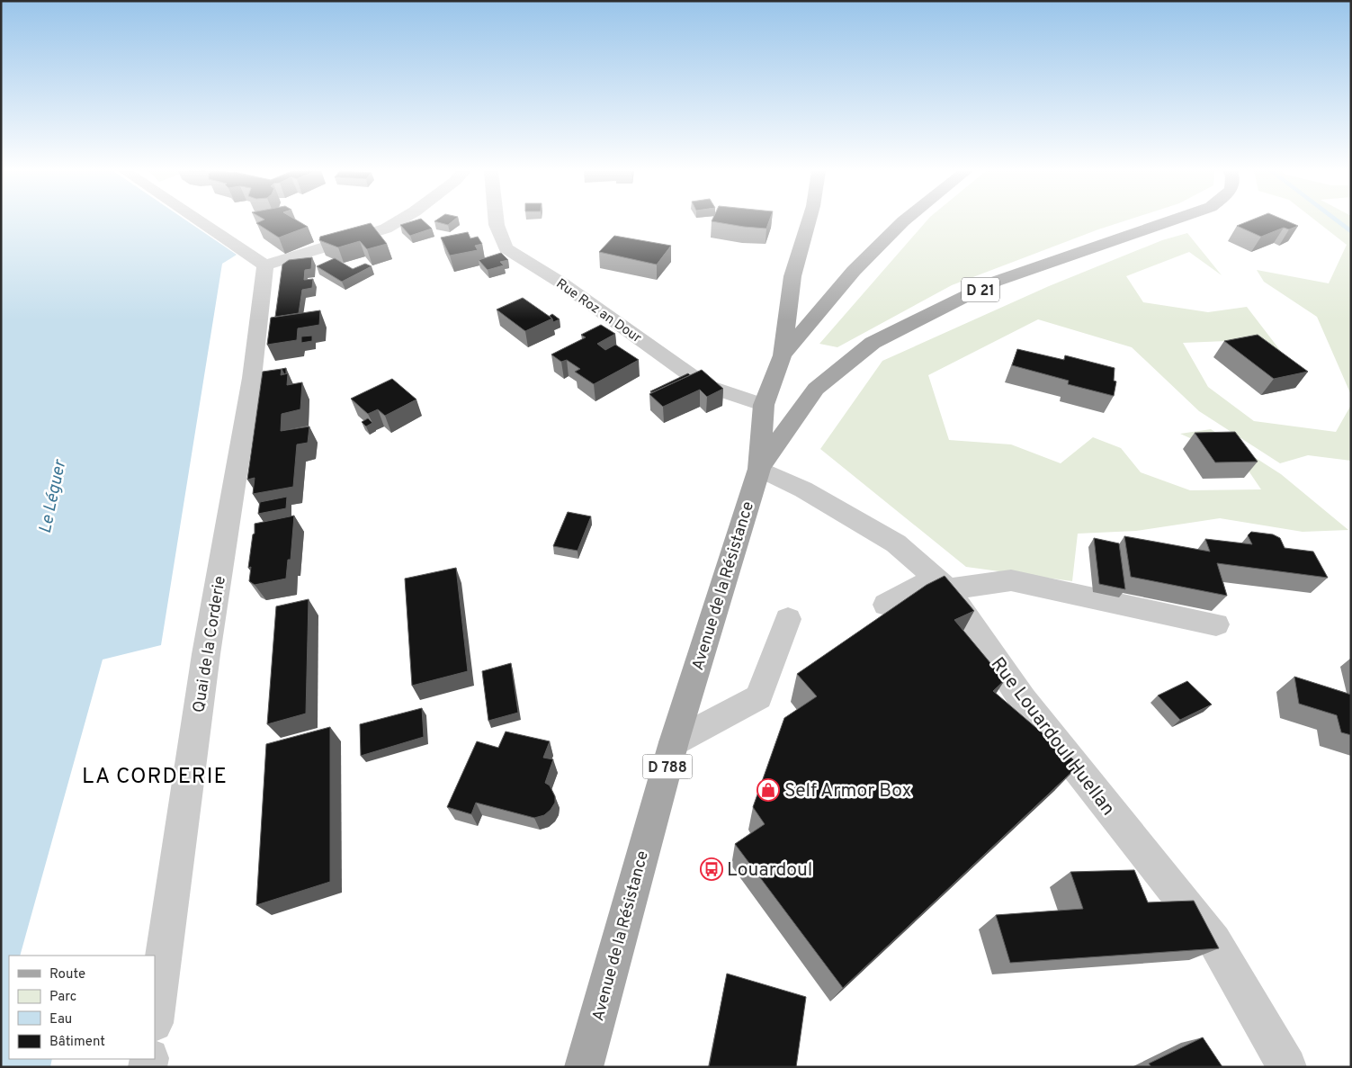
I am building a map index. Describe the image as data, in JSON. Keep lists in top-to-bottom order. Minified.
{"streets":{"main road":["D 21","Avenue de la Résistance","D 788"],"street":["Rue Roz an Dour","Quai de la Corderie","Rue Louardoul Huellan"]},"crossings":[["D 21","Avenue de la Résistance"],["D 21","Rue Louardoul Huellan"],["Rue Roz an Dour","Avenue de la Résistance"],["Avenue de la Résistance","Rue Louardoul Huellan"]],"districts":["LA CORDERIE"],"water":["Le Léguer"],"places":{"shop":["Self Armor Box"],"bus stop":["Louardoul"]},"legend":["Route","Parc","Eau","Bâtiment"]}
